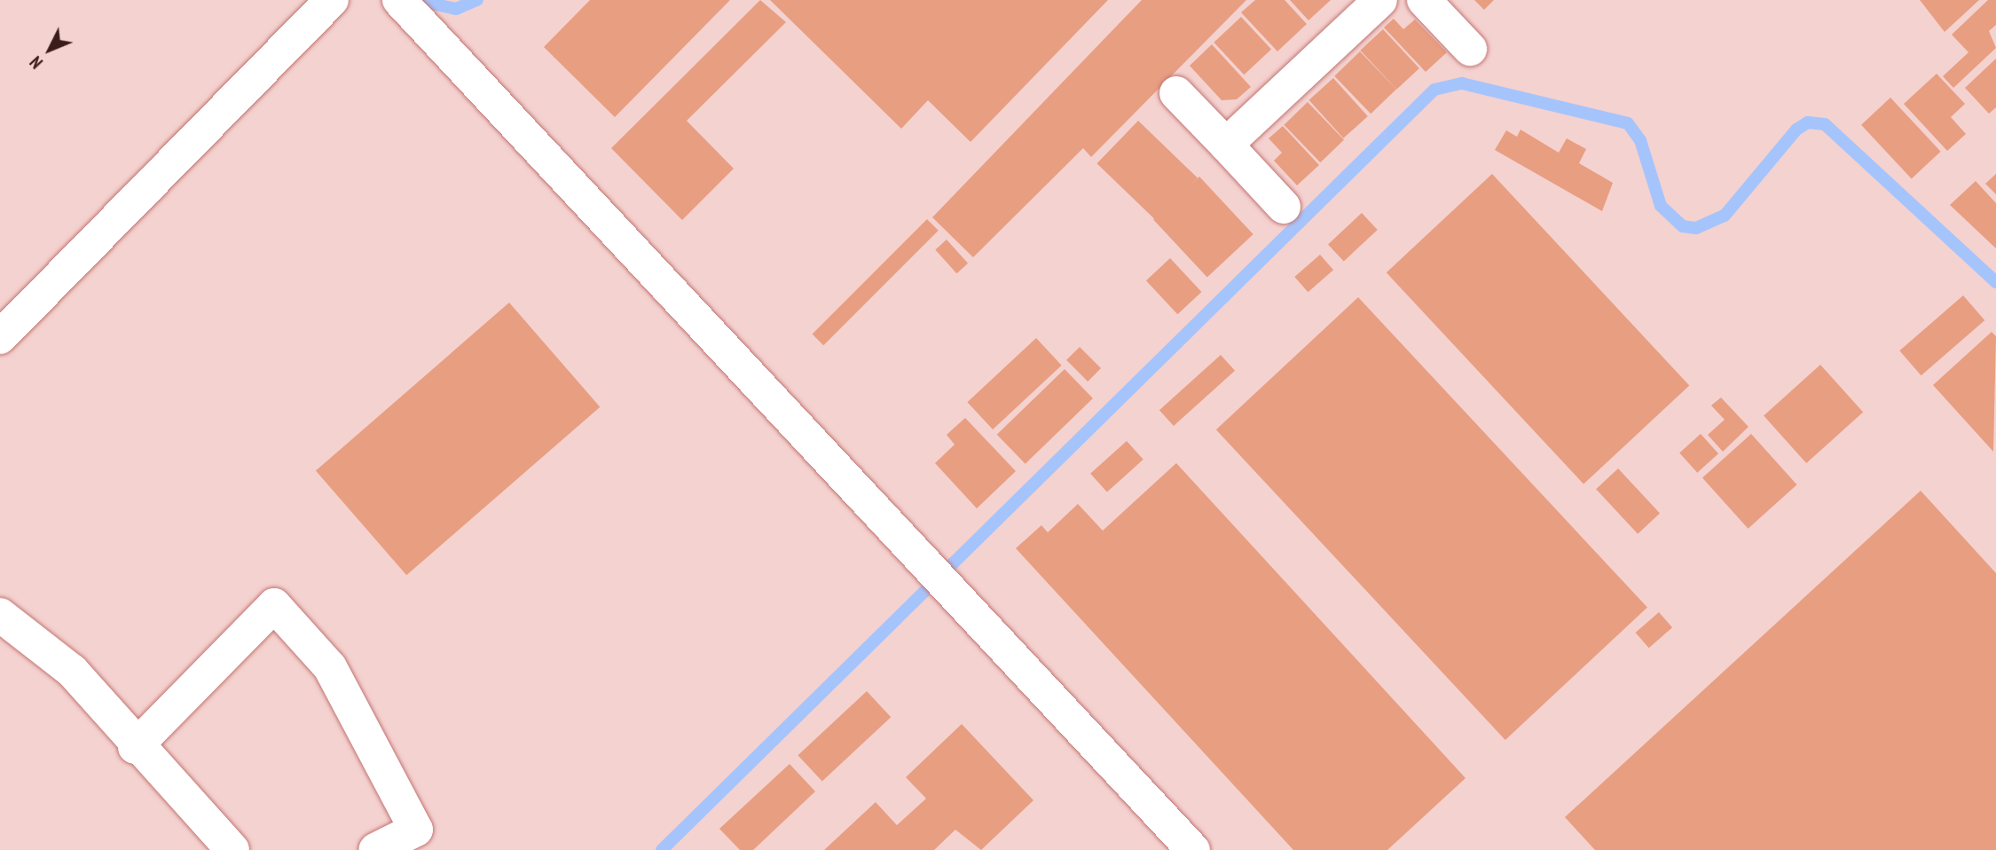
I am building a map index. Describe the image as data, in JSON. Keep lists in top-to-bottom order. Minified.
{"north":"bottom left"}
